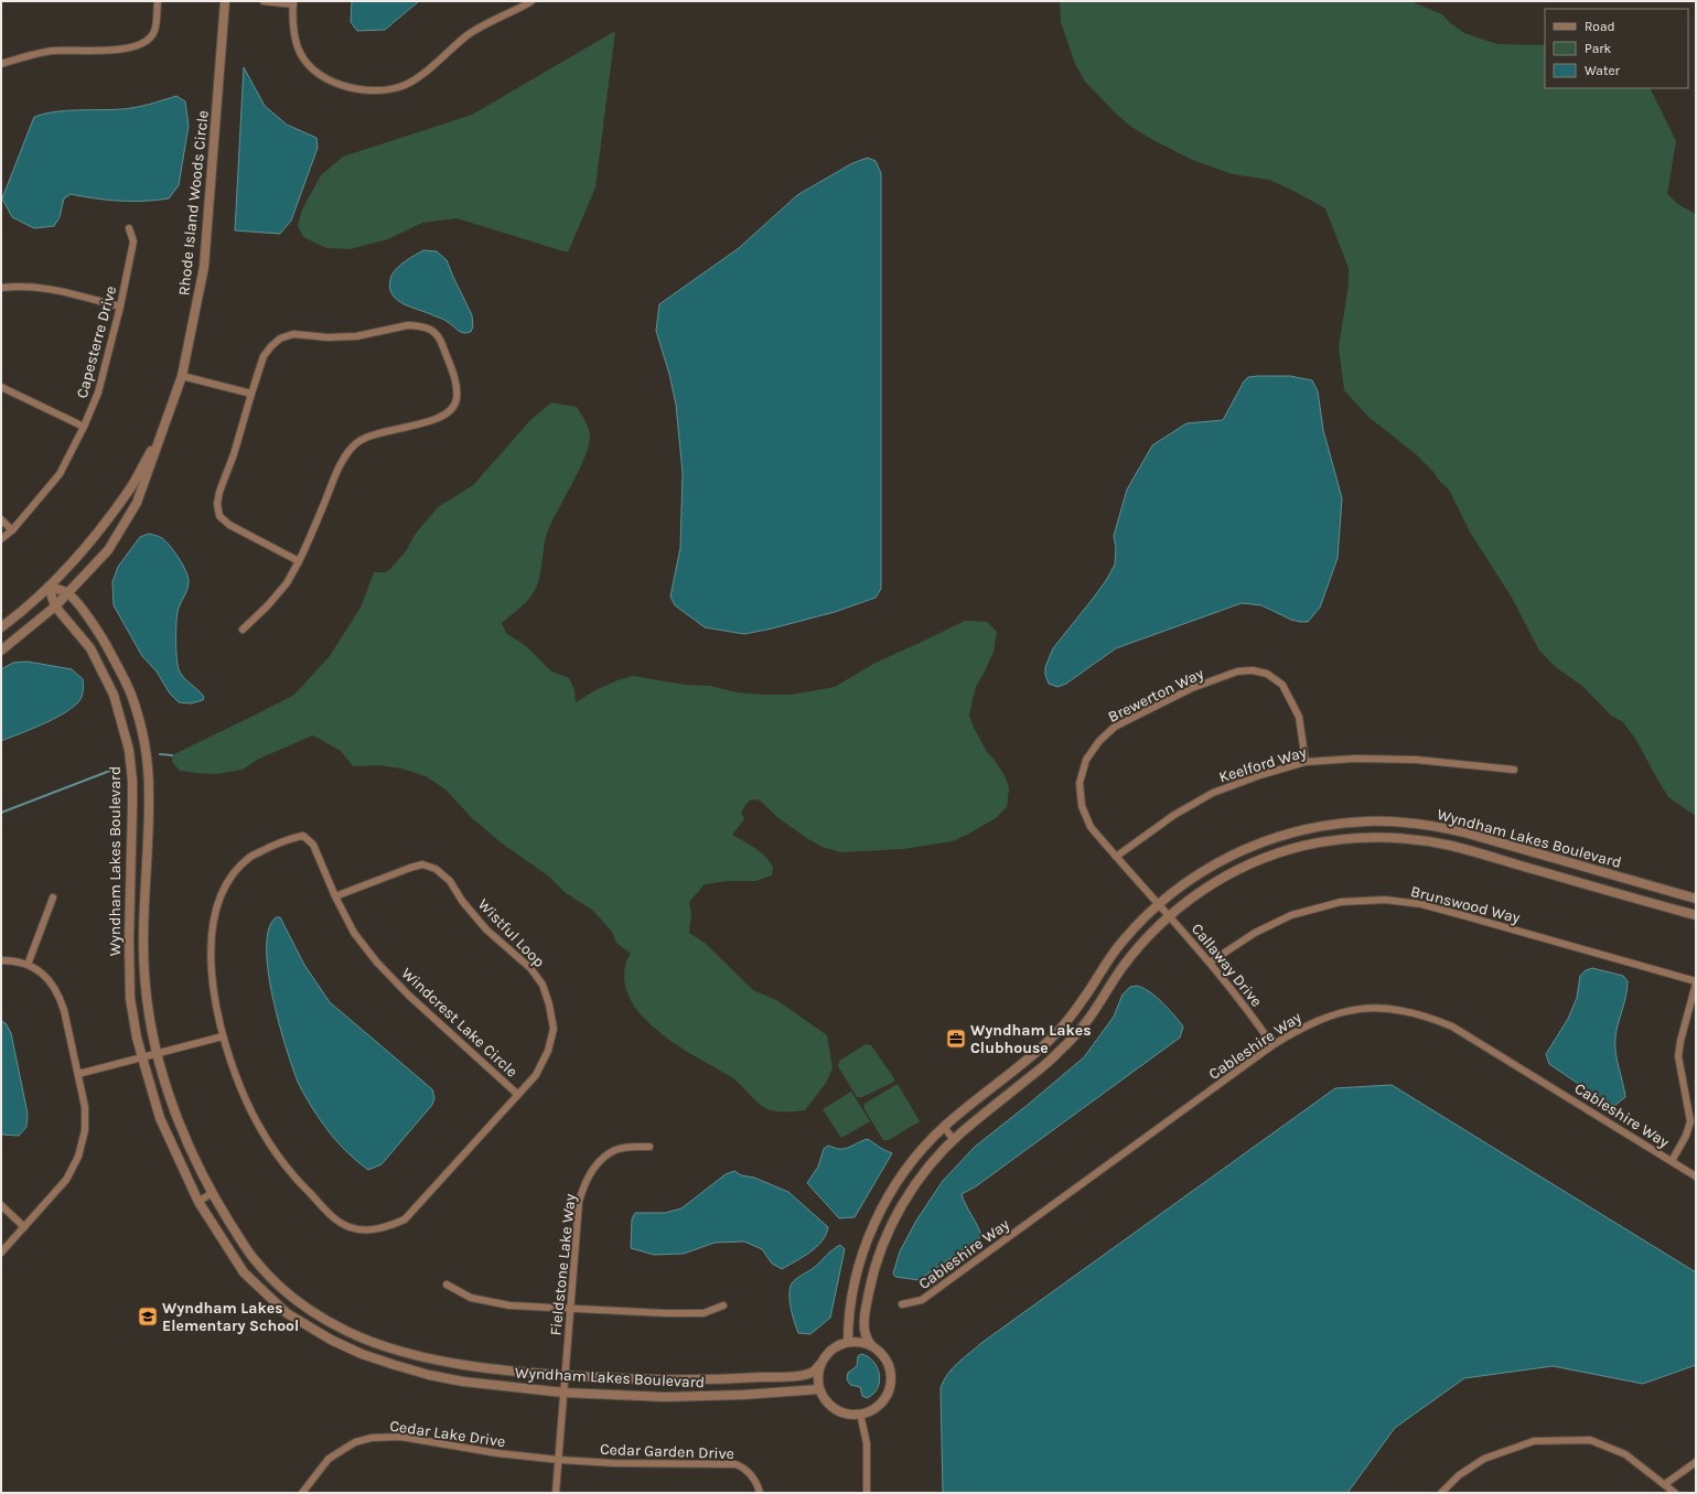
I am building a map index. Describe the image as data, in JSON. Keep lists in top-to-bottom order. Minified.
{"streets":{"street":["Rhode Island Woods Circle","Capesterre Drive","Brewerton Way","Keelford Way","Wyndham Lakes Boulevard","Brunswood Way","Wistful Loop","Callaway Drive","Windcrest Lake Circle","Cableshire Way","Fieldstone Lake Way","Cedar Lake Drive","Cedar Garden Drive"]},"crossings":[["Rhode Island Woods Circle","Wyndham Lakes Boulevard"],["Brewerton Way","Keelford Way"],["Brewerton Way","Wyndham Lakes Boulevard"],["Brewerton Way","Callaway Drive"],["Wyndham Lakes Boulevard","Callaway Drive"],["Wyndham Lakes Boulevard","Fieldstone Lake Way"],["Brunswood Way","Callaway Drive"],["Wistful Loop","Windcrest Lake Circle"],["Callaway Drive","Cableshire Way"],["Fieldstone Lake Way","Cedar Lake Drive"],["Fieldstone Lake Way","Cedar Garden Drive"],["Cedar Lake Drive","Cedar Garden Drive"]],"places":{"office":["Wyndham Lakes Clubhouse"],"school or university":["Wyndham Lakes Elementary School"]},"legend":["Road","Park","Water"]}
